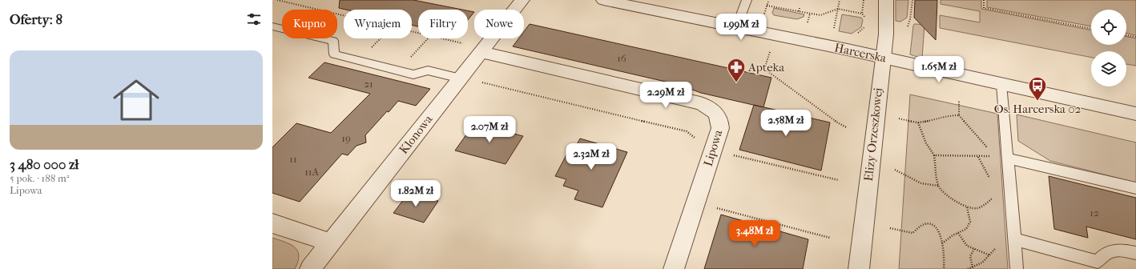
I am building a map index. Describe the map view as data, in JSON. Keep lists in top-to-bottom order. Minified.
{"streets":{"street":["Harcerska","Klonowa","Elizy Orzeszkowej","Lipowa"]},"crossings":[["Harcerska","Elizy Orzeszkowej"],["Klonowa","Lipowa"]],"places":{"pharmacy":["Apteka"],"bus stop":["Os. Harcerska 02"]},"house_numbers":["16","21","19","11","11A","12"],"page":{"heading":"Oferty: 8","chip":["Kupno","Wynajem","Filtry","Nowe"],"price":["1.99M zł","1.65M zł","2.29M zł","2.58M zł","2.07M zł","2.32M zł","1.82M zł","3.48M zł"],"list":[{"name":"3 480 000 zł","note":"5 pok. · 188 m² · Lipowa"}]}}
